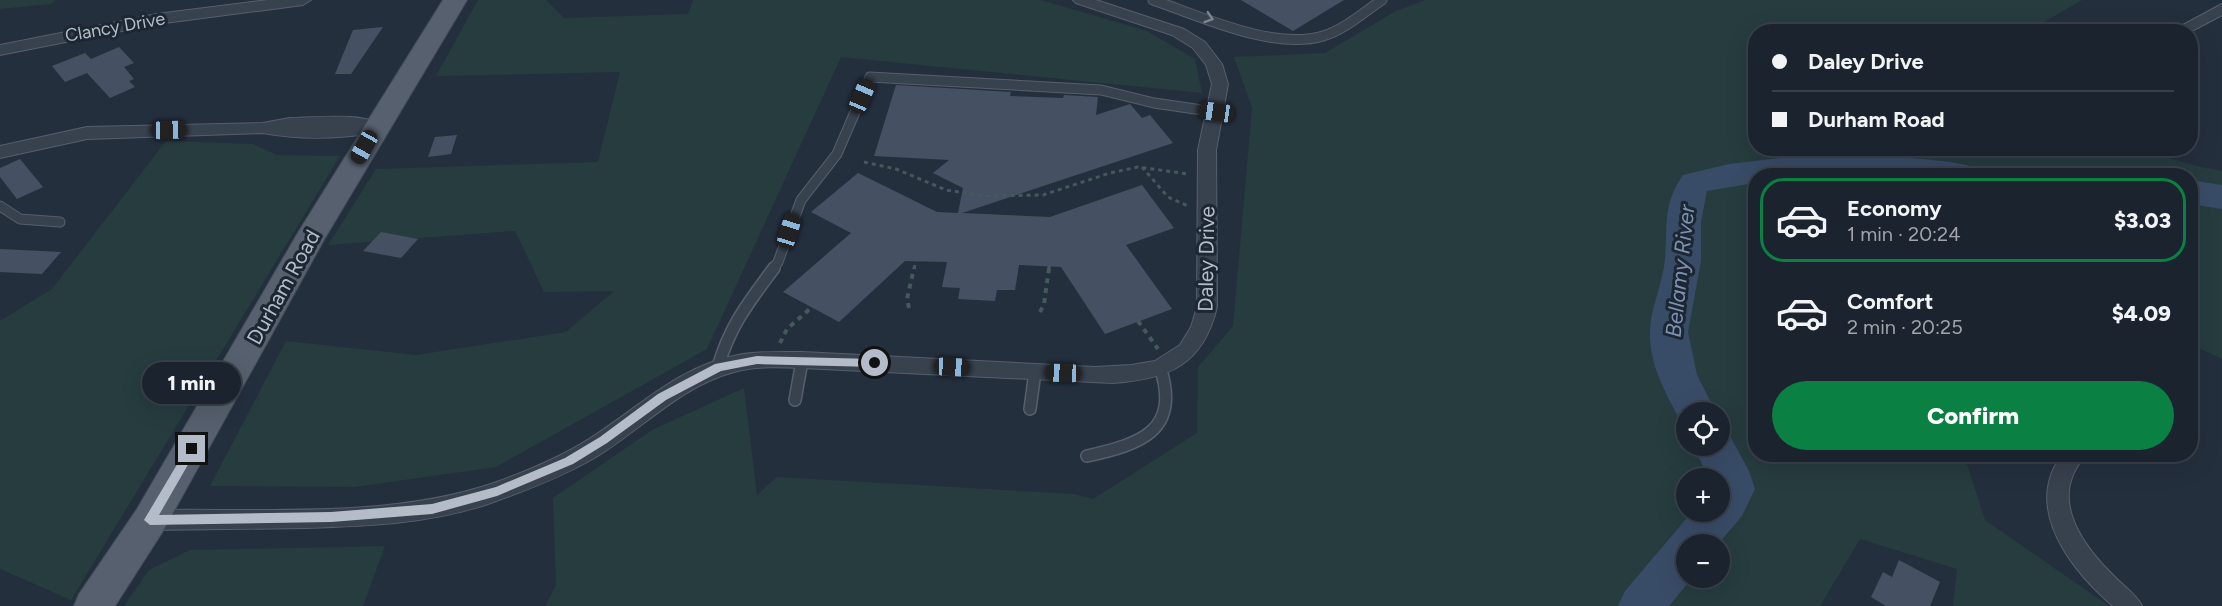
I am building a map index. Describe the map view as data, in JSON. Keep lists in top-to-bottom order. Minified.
{"streets":{"main road":["Durham Road"],"street":["Clancy Drive","Daley Drive"]},"crossings":[["Daley Drive","Durham Road"]],"water":["Bellamy River"],"page":{"banner":["Daley Drive","Durham Road"],"list":[{"name":"Economy","note":"1 min · 20:24","value":"$3.03"},{"name":"Comfort","note":"2 min · 20:25","value":"$4.09"}],"bubble":"1 min","buttons":"Confirm","map_buttons":["+","−"]}}
